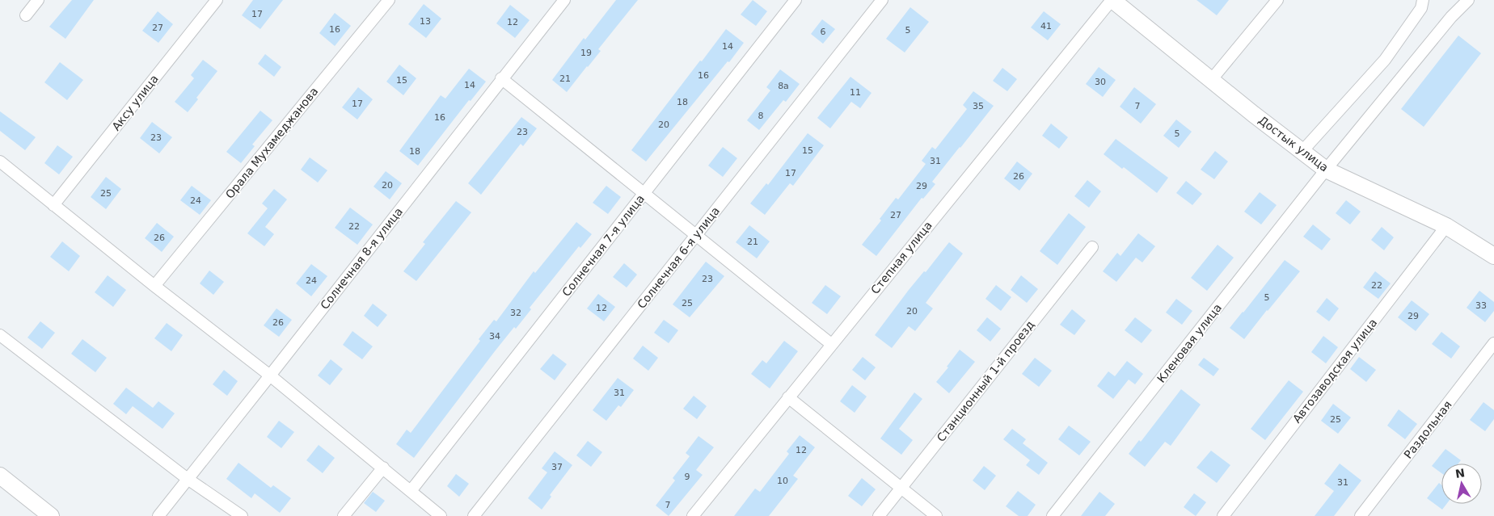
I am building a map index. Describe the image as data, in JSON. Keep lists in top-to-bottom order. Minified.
{"streets":{"street":["Аксу улица","Орала Мухамеджанова","Достык улица","Солнечная 7-я улица","Солнечная 6-я улица","Степная улица","Солнечная 8-я улица","Кленовая улица","Автозаводская улица","Станционный 1-й проезд","Раздольная"]},"crossings":[["Достык улица","Степная улица"],["Достык улица","Кленовая улица"],["Достык улица","Автозаводская улица"]],"house_numbers":["17","13","12","41","27","16","5","6","14","19","16","21","15","30","14","8а","11","18","17","35","7","8","16","20","23","5","23","15","18","31","17","26","20","29","25","24","27","22","26","21","23","24","22","5","25","33","12","20","32","29","26","34","31","25","12","37","9","10","31","7"],"north":"top"}
